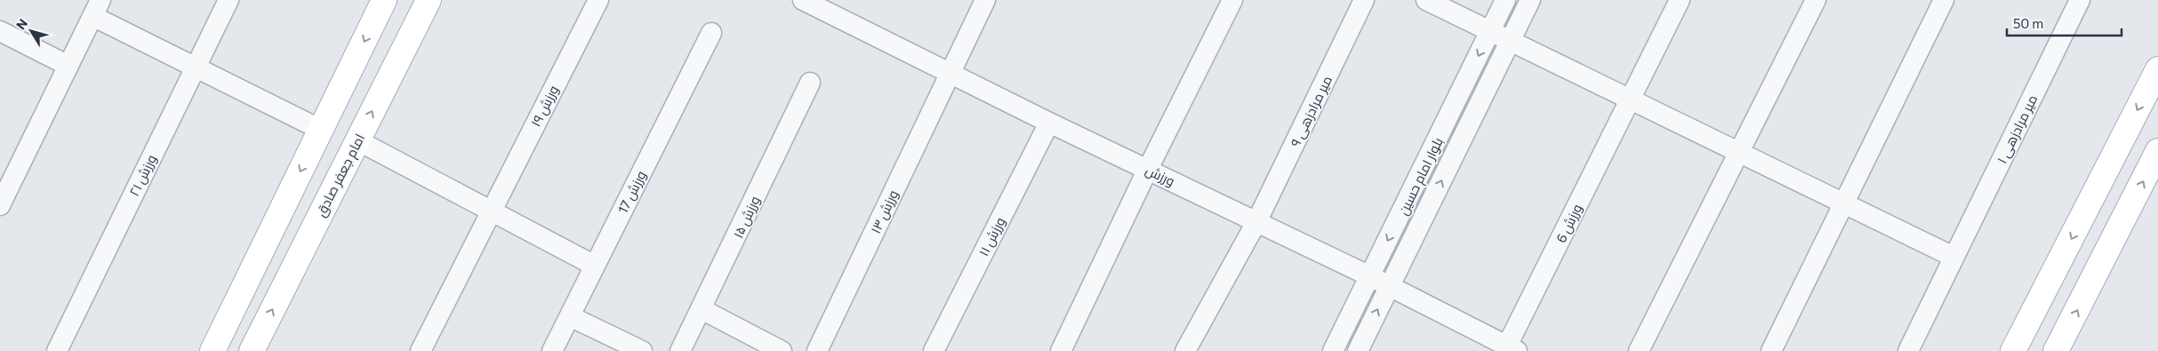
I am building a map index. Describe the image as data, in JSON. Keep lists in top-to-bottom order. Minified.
{"streets":{"main road":["امام جعفر صادق"],"street":["ورزش ۱۹","میر مرادزهی ۹","میر مرادزهی ۱","ورزش ۲۱","ورزش","بلوار امام حسین","ورزش 17","ورزش ۱۳","ورزش ۱۵","ورزش 6","ورزش ۱۱"]},"crossings":[["میر مرادزهی ۹","ورزش"],["ورزش","بلوار امام حسین"],["ورزش","ورزش ۱۳"],["ورزش","ورزش 6"],["ورزش","ورزش ۱۱"]],"scale_bar":"50 m","north":"top left"}
